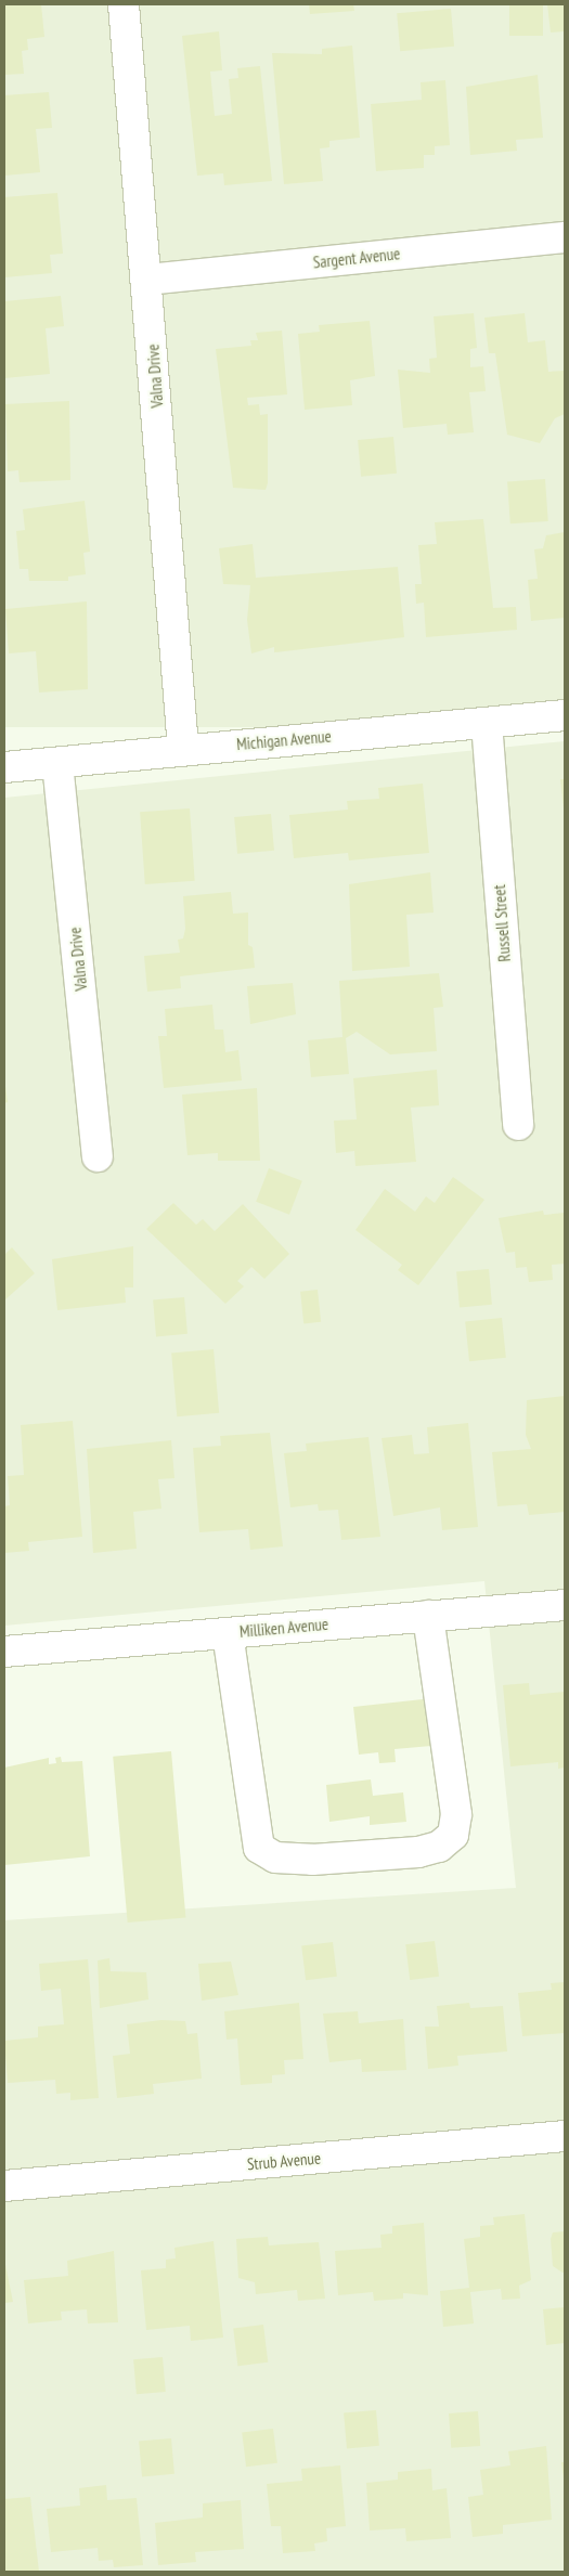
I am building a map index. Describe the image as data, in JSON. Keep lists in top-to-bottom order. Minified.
{"streets":{"street":["Sargent Avenue","Valna Drive","Michigan Avenue","Russell Street","Milliken Avenue","Strub Avenue"]},"crossings":[["Sargent Avenue","Valna Drive"],["Valna Drive","Michigan Avenue"],["Michigan Avenue","Russell Street"]]}
